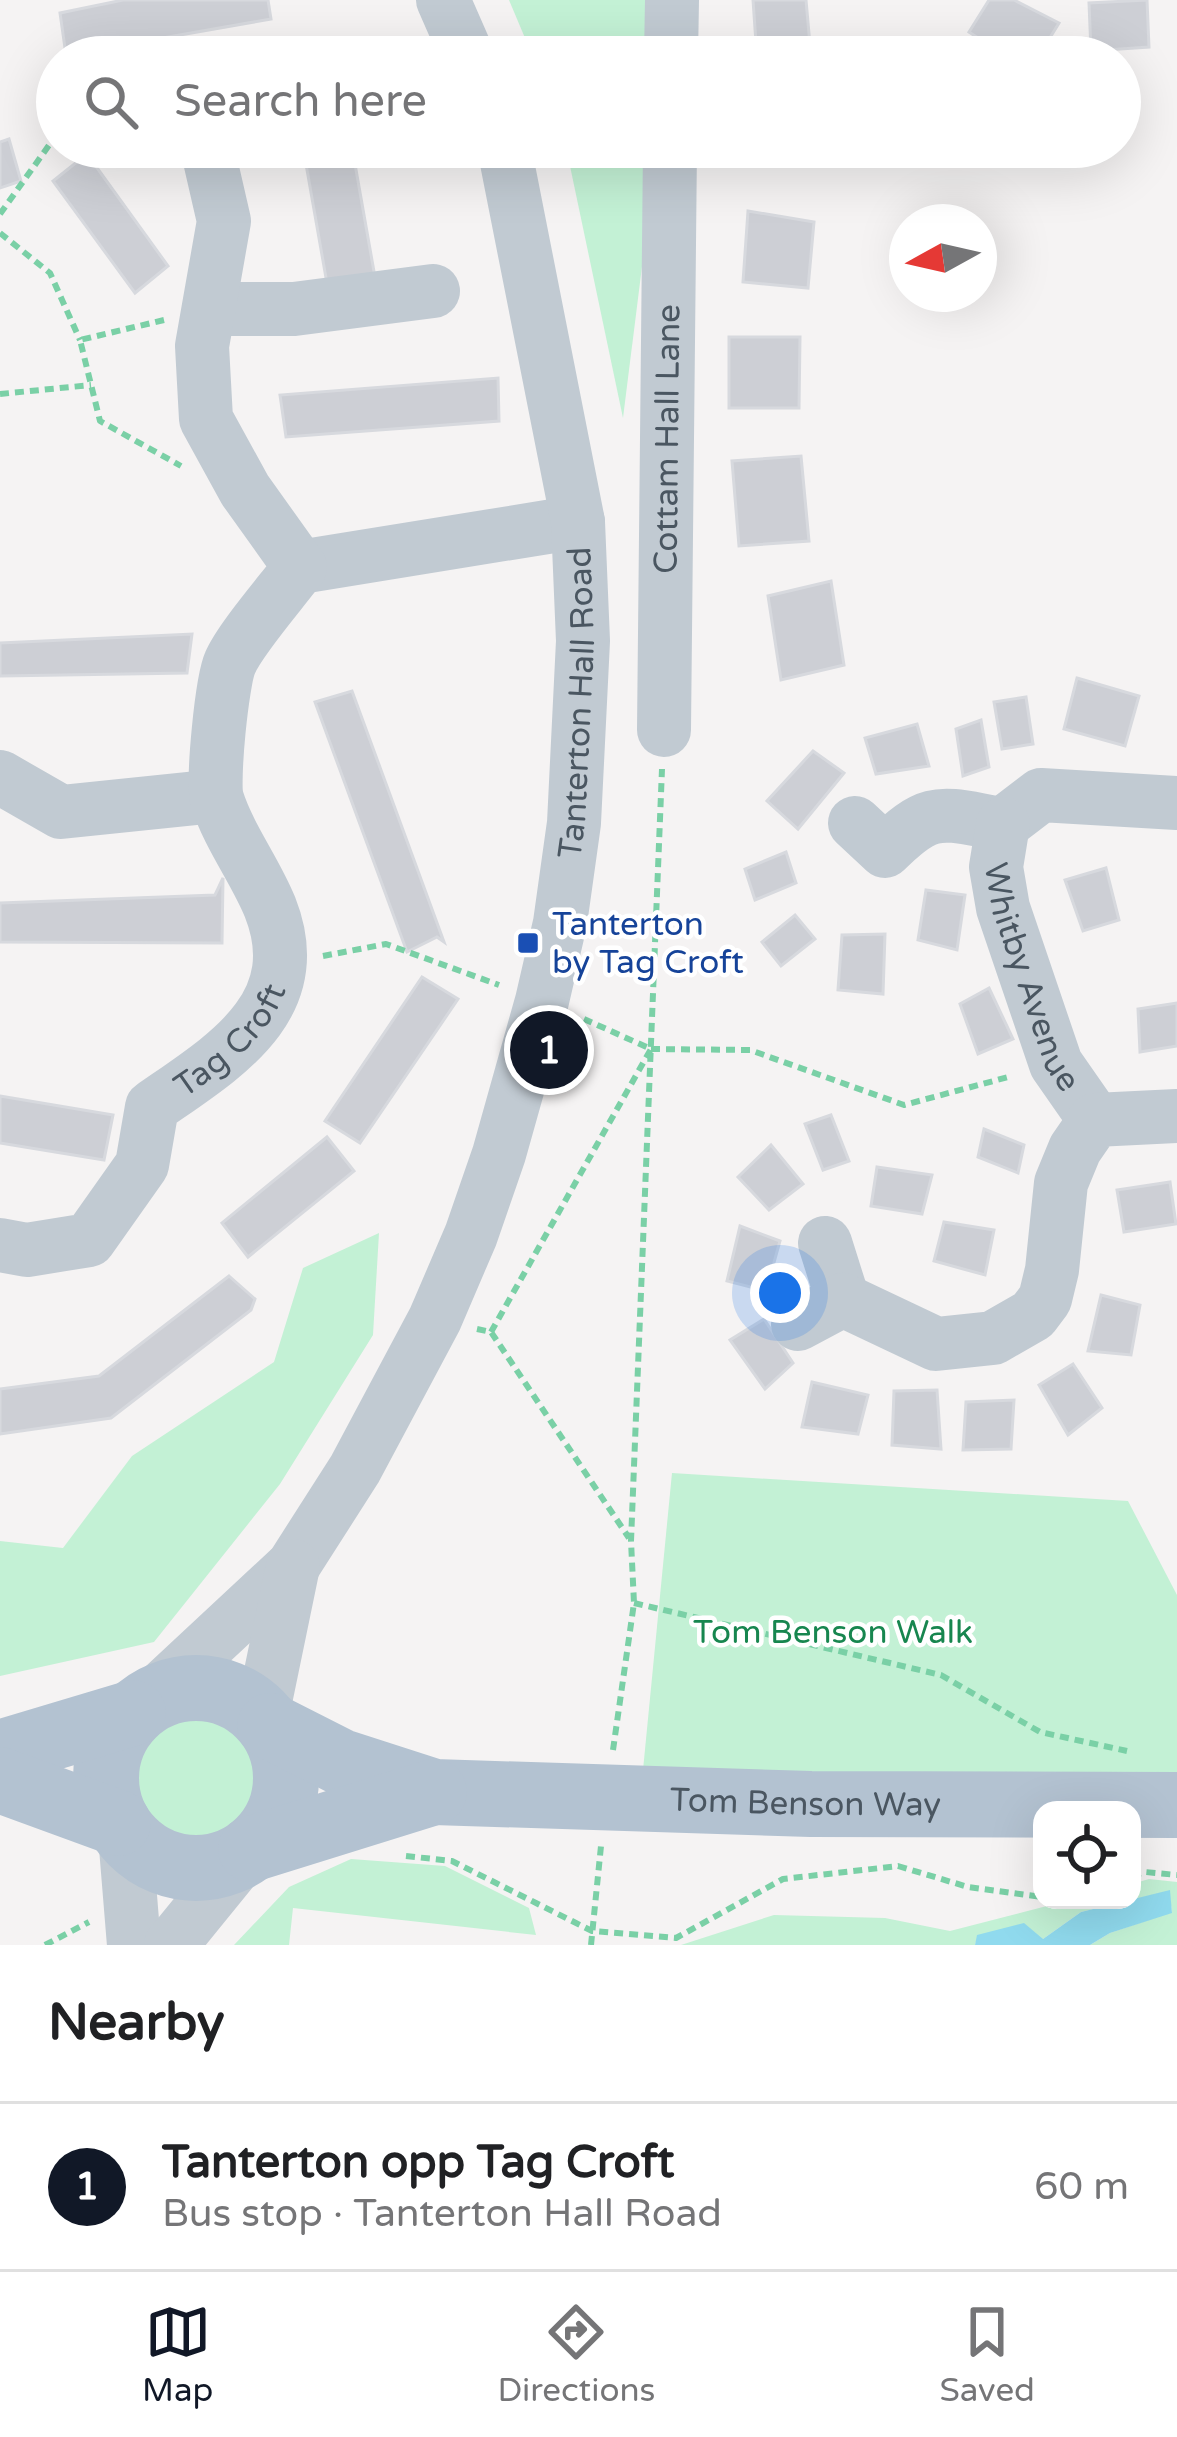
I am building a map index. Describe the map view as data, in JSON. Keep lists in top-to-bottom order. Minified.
{"streets":{"main road":["Tom Benson Way"],"street":["Cottam Hall Lane","Tanterton Hall Road","Whitby Avenue","Tag Croft"]},"crossings":[["Tanterton Hall Road","Tom Benson Way"]],"parks":["Tom Benson Walk"],"places":{"transit":["Tanterton by Tag Croft"]},"north":"left","page":{"search":"Search here","pins":"1","heading":"Nearby","list":[{"mark":"1","name":"Tanterton opp Tag Croft","note":"Bus stop · Tanterton Hall Road","value":"60 m"}],"nav":["Map","Directions","Saved"]}}
